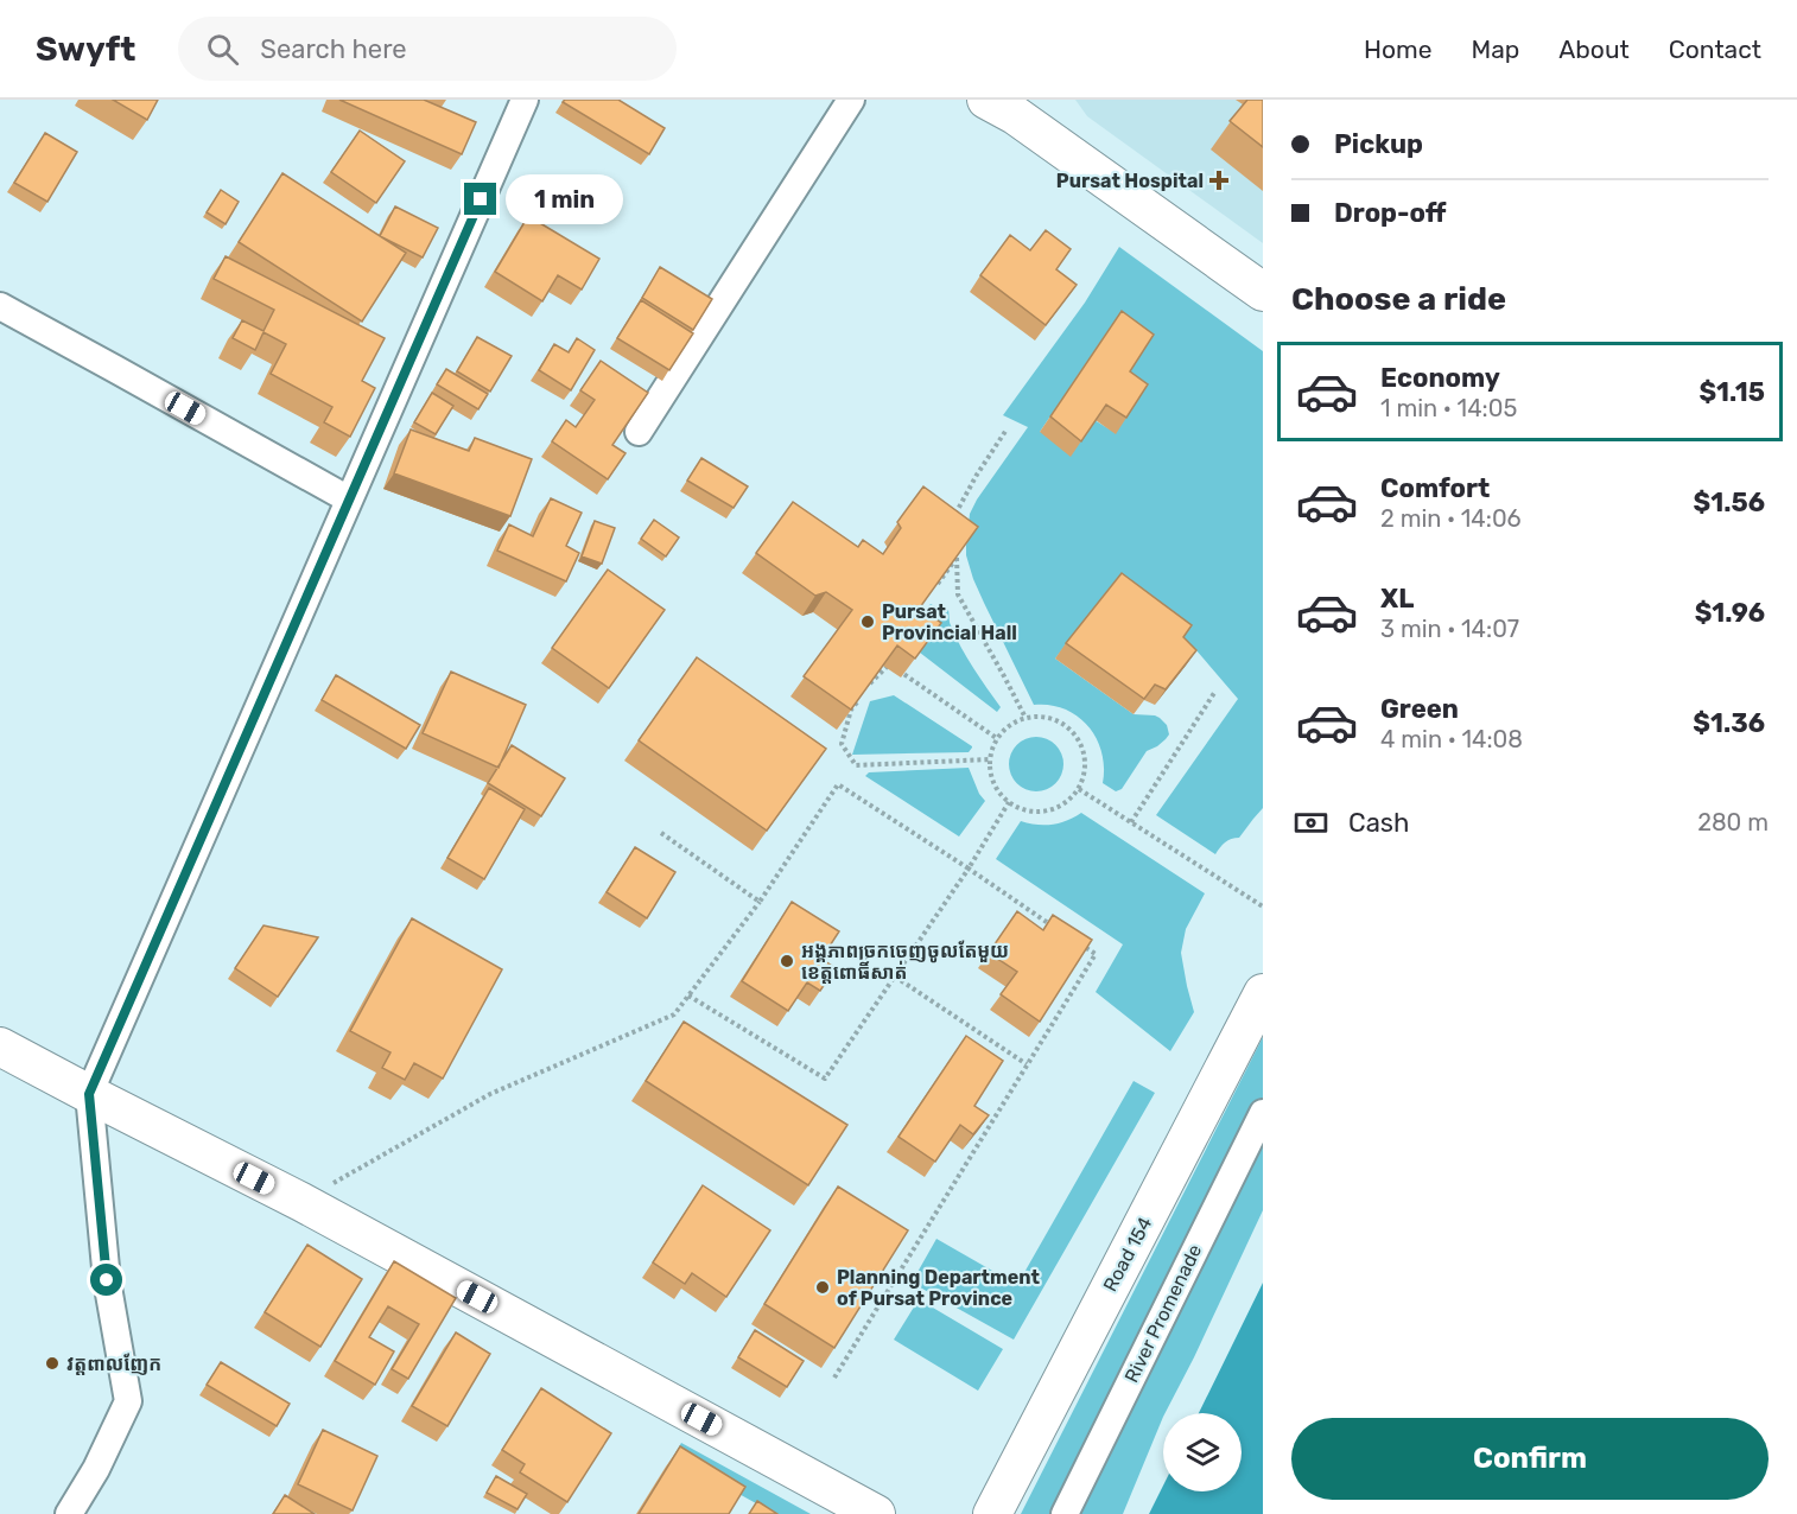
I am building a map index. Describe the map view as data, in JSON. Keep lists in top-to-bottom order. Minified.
{"streets":{"street":["Road 154","River Promenade"]},"places":{"health":["Pursat Hospital"],"other":["Pursat Provincial Hall","អង្គភាពច្រកចេញចូលតែមួយ ខេត្តពោធិ៍សាត់","Planning Department of Pursat Province","វត្តពាលញែក"]},"page":{"header":"Swyft","search":"Search here","nav":["Home","Map","About","Contact"],"banner":["Pickup","Drop-off"],"bubble":"1 min","heading":"Choose a ride","list":[{"name":"Economy","note":"1 min · 14:05","value":"$1.15"},{"name":"Comfort","note":"2 min · 14:06","value":"$1.56"},{"name":"XL","note":"3 min · 14:07","value":"$1.96"},{"name":"Green","note":"4 min · 14:08","value":"$1.36"}],"pay":["Cash","280 m"],"buttons":"Confirm"}}
